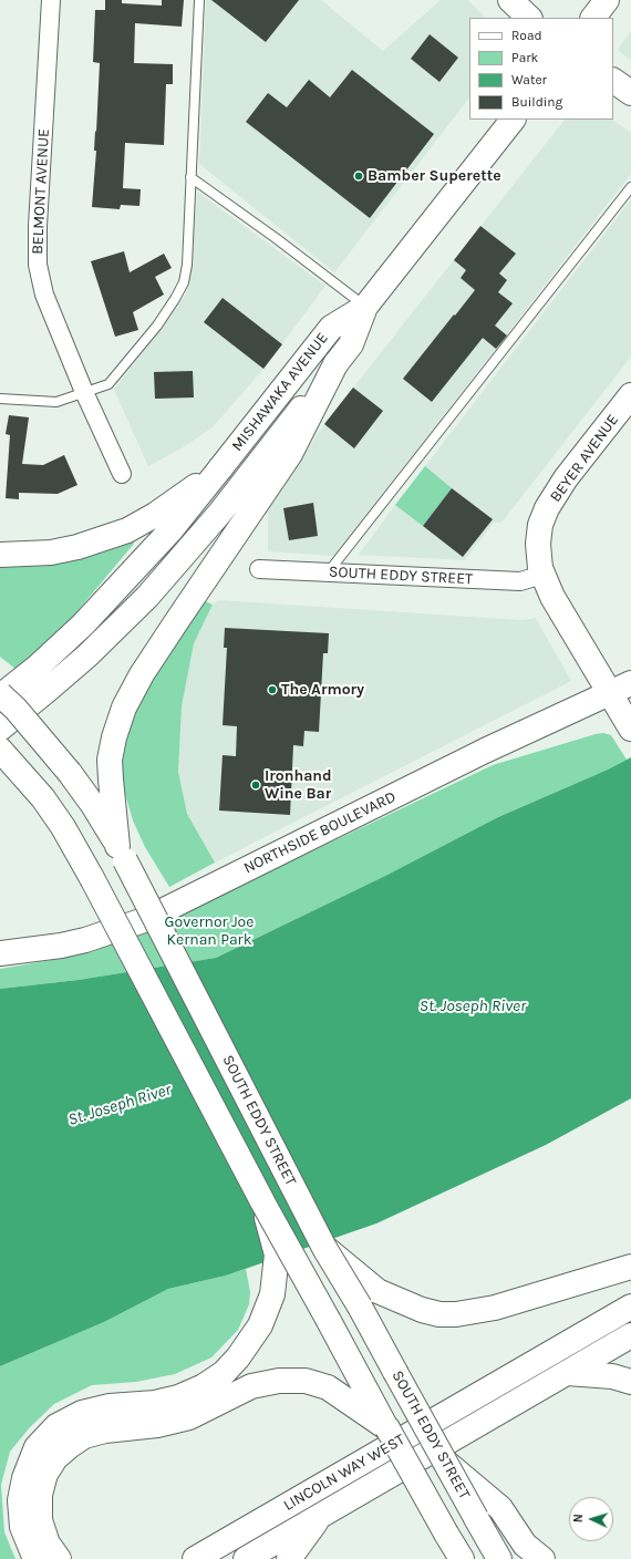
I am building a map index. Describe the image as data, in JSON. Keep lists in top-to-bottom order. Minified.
{"streets":{"main road":["MISHAWAKA AVENUE","BEYER AVENUE","SOUTH EDDY STREET","NORTHSIDE BOULEVARD","LINCOLN WAY WEST"],"street":["BELMONT AVENUE"]},"crossings":[["MISHAWAKA AVENUE","SOUTH EDDY STREET"],["BEYER AVENUE","SOUTH EDDY STREET"],["BEYER AVENUE","NORTHSIDE BOULEVARD"]],"water":["St. Joseph River"],"parks":["Governor Joe Kernan Park"],"places":["Bamber Superette","The Armory","Ironhand Wine Bar"],"legend":["Road","Park","Water","Building"],"north":"left"}
